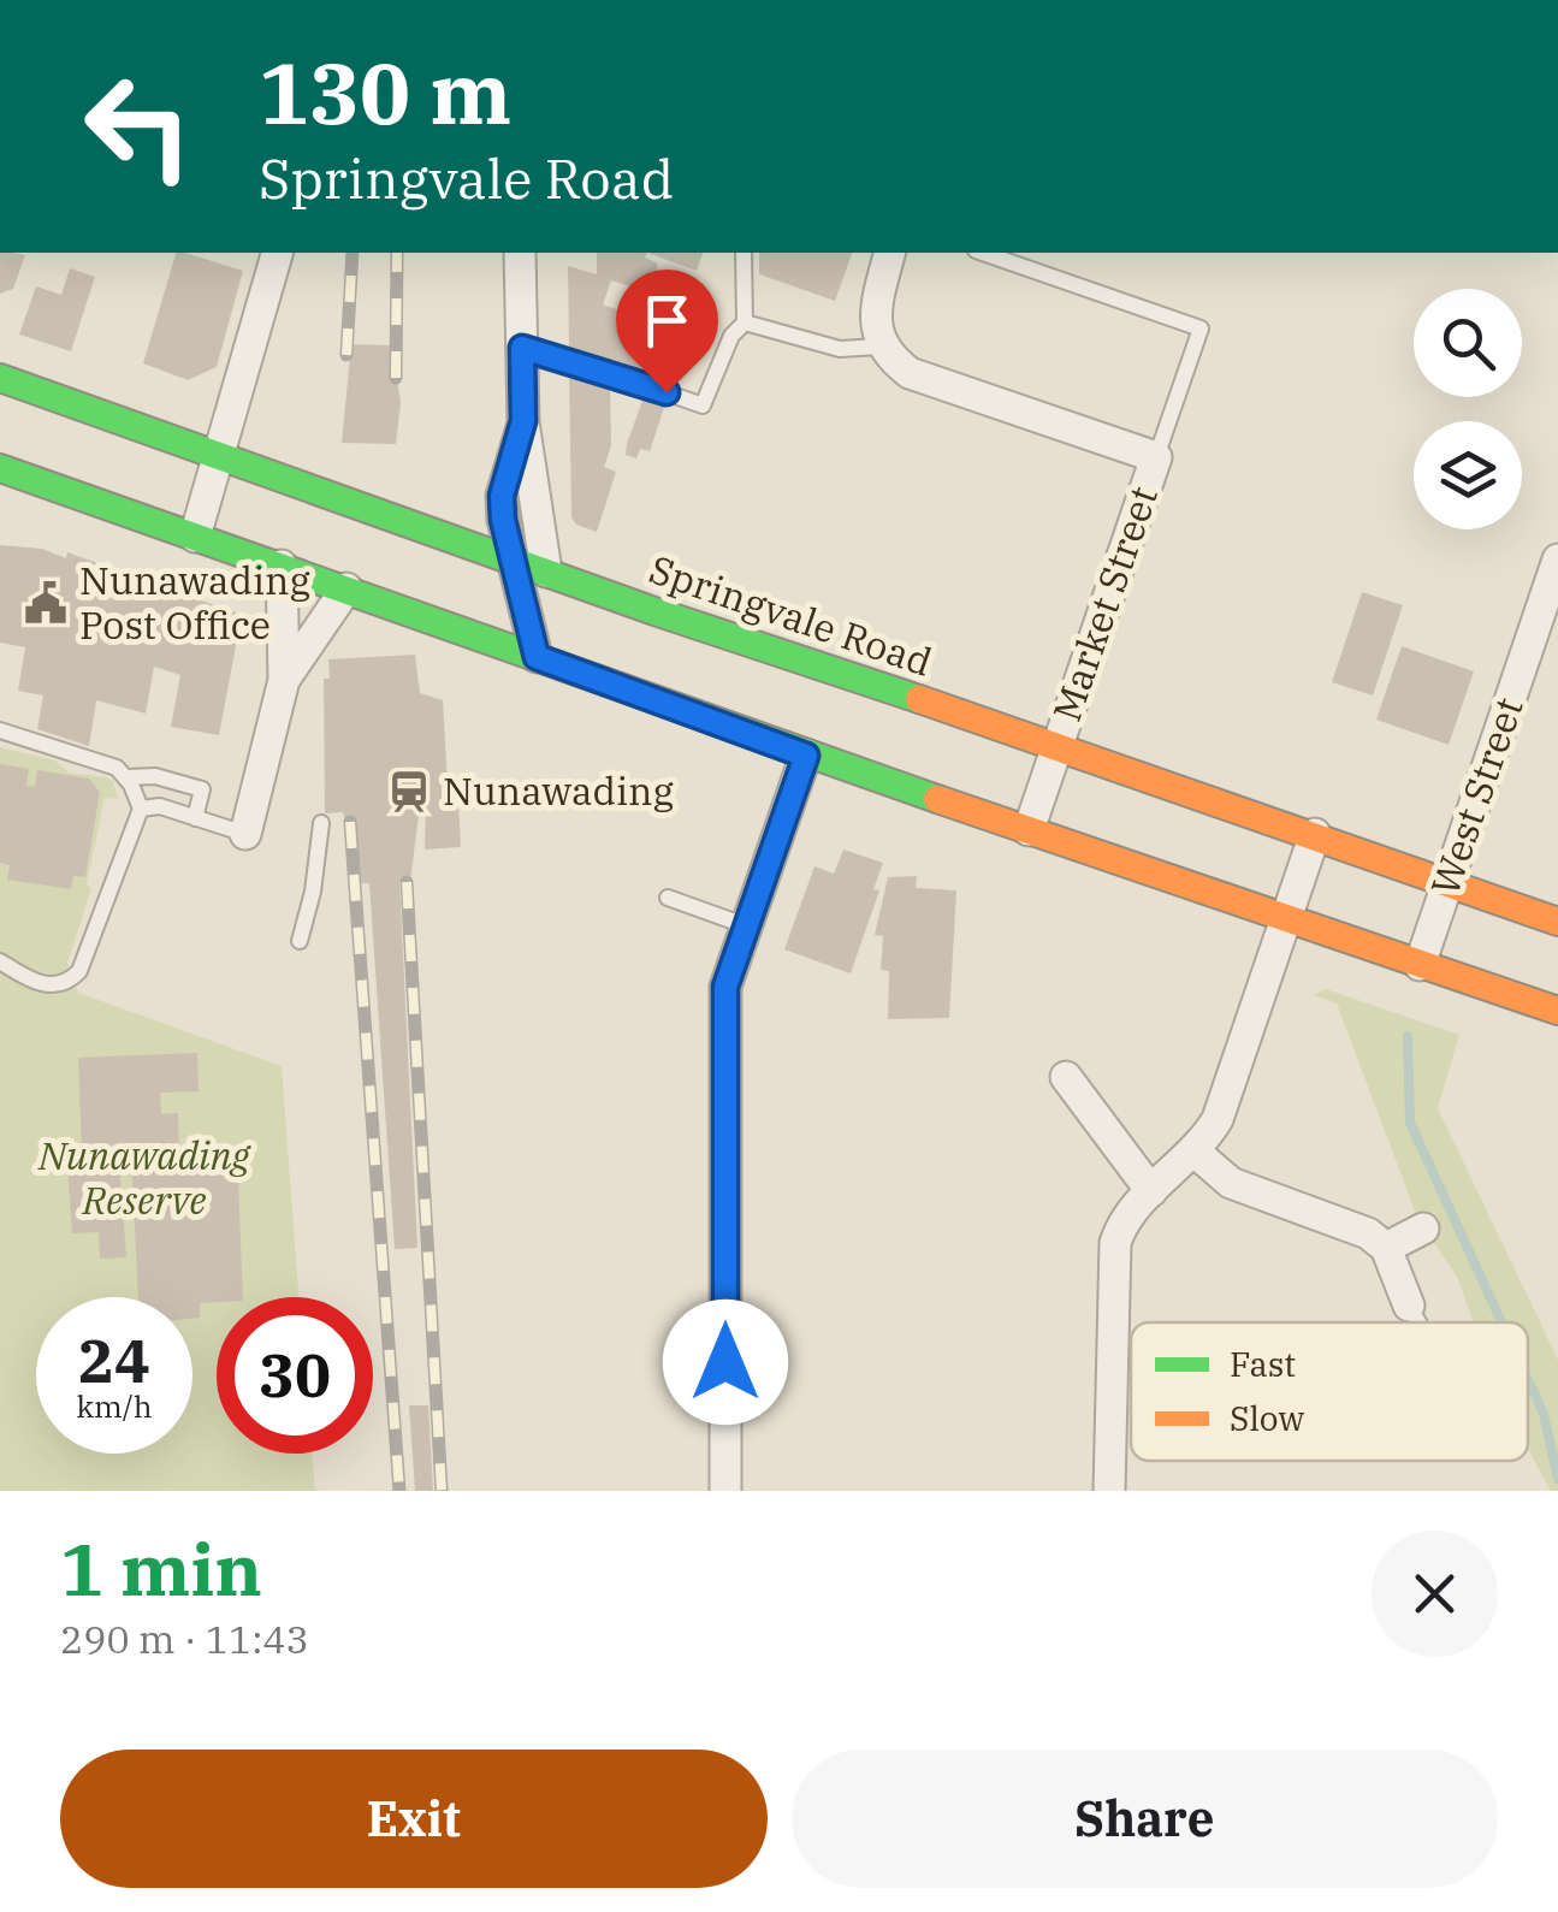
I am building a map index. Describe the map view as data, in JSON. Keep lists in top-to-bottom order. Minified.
{"streets":{"highway":["Springvale Road"],"street":["Market Street","West Street"]},"crossings":[["Market Street","Springvale Road"],["Springvale Road","West Street"]],"parks":["Nunawading Reserve"],"places":{"public building":["Nunawading Post Office"],"station":["Nunawading"]},"legend":["Fast","Slow"],"page":{"turn":["130 m","Springvale Road"],"speed":"24 km/h","limit":"30","heading":["1 min","290 m · 11:43"],"buttons":["Exit","Share"]}}
